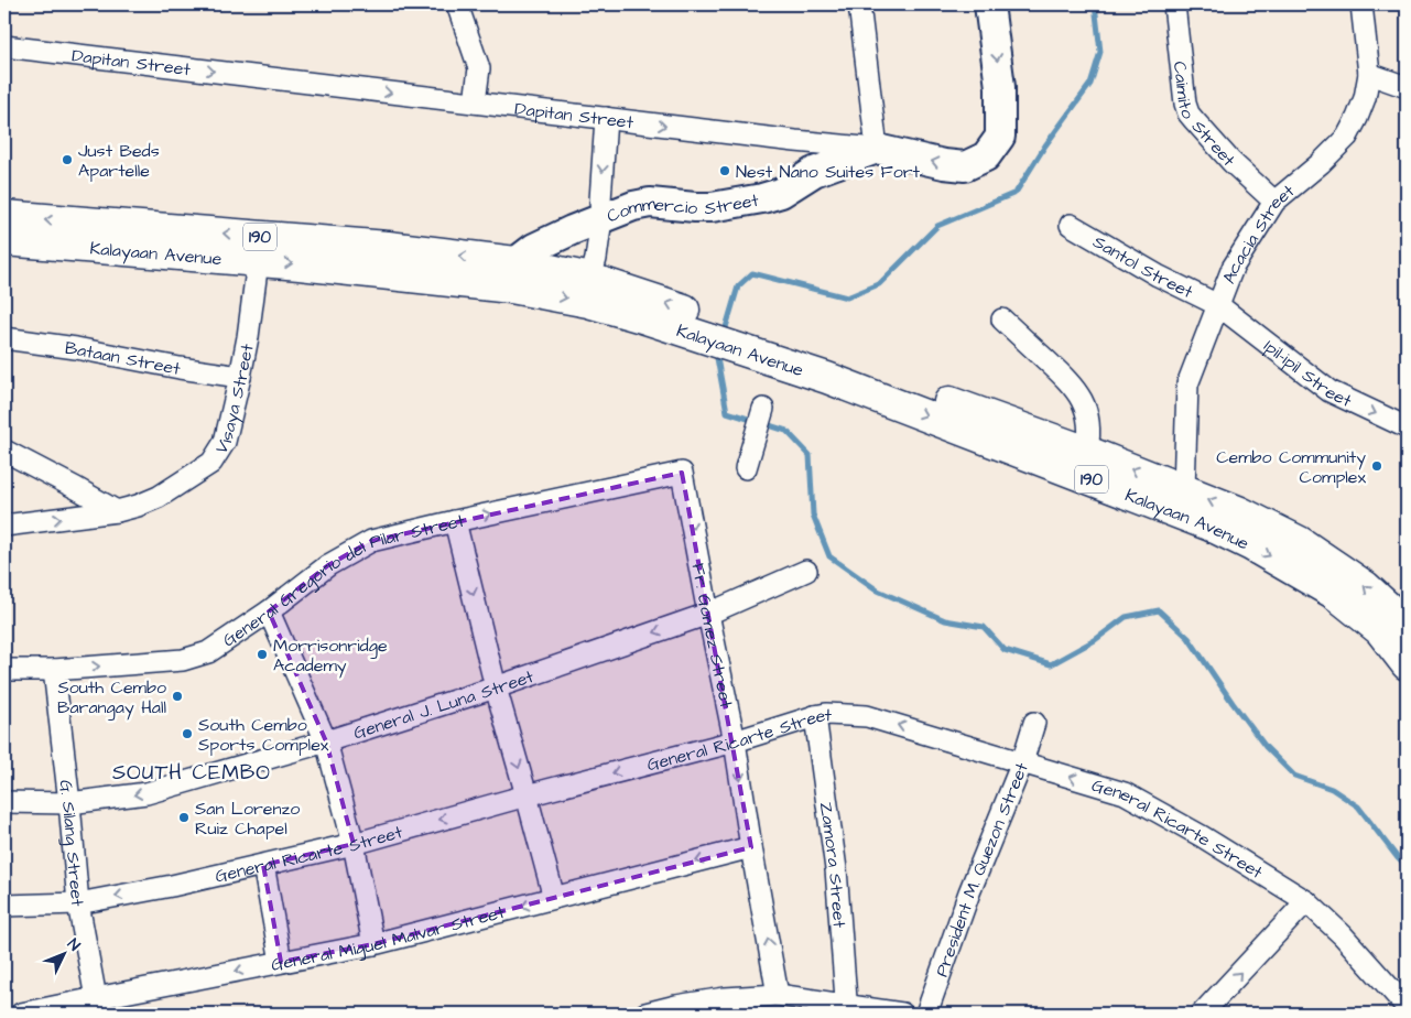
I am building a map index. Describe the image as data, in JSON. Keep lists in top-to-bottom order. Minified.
{"streets":{"main road":["190","Kalayaan Avenue"],"street":["Dapitan Street","Caimito Street","Commercio Street","Acacia Street","Santol Street","Bataan Street","Ipil-ipil Street","Visaya Street","General Gregorio del Pilar Street","Fr. Gomez Street","General J. Luna Street","General Ricarte Street","G. Silang Street","Zamora Street","President M. Quezon Street","General Miguel Malvar Street"]},"crossings":[["Dapitan Street","Commercio Street"],["Caimito Street","Acacia Street"],["Commercio Street","Kalayaan Avenue"],["Acacia Street","Kalayaan Avenue"],["Acacia Street","Santol Street"],["Acacia Street","Ipil-ipil Street"],["Kalayaan Avenue","Visaya Street"],["Santol Street","Ipil-ipil Street"],["Bataan Street","Visaya Street"],["General Gregorio del Pilar Street","Fr. Gomez Street"],["General Gregorio del Pilar Street","G. Silang Street"],["Fr. Gomez Street","General J. Luna Street"],["Fr. Gomez Street","General Ricarte Street"],["Fr. Gomez Street","General Miguel Malvar Street"],["General J. Luna Street","G. Silang Street"],["General Ricarte Street","G. Silang Street"],["General Ricarte Street","Zamora Street"],["General Ricarte Street","President M. Quezon Street"],["G. Silang Street","General Miguel Malvar Street"]],"one_way":["Ipil-ipil Street","General Gregorio del Pilar Street","General J. Luna Street","General Ricarte Street","General Miguel Malvar Street"],"districts":["SOUTH CEMBO"],"places":["Just Beds Apartelle","Nest Nano Suites Fort","Cembo Community Complex","Morrisonridge Academy","South Cembo Barangay Hall","South Cembo Sports Complex","San Lorenzo Ruiz Chapel"],"north":"top right"}
